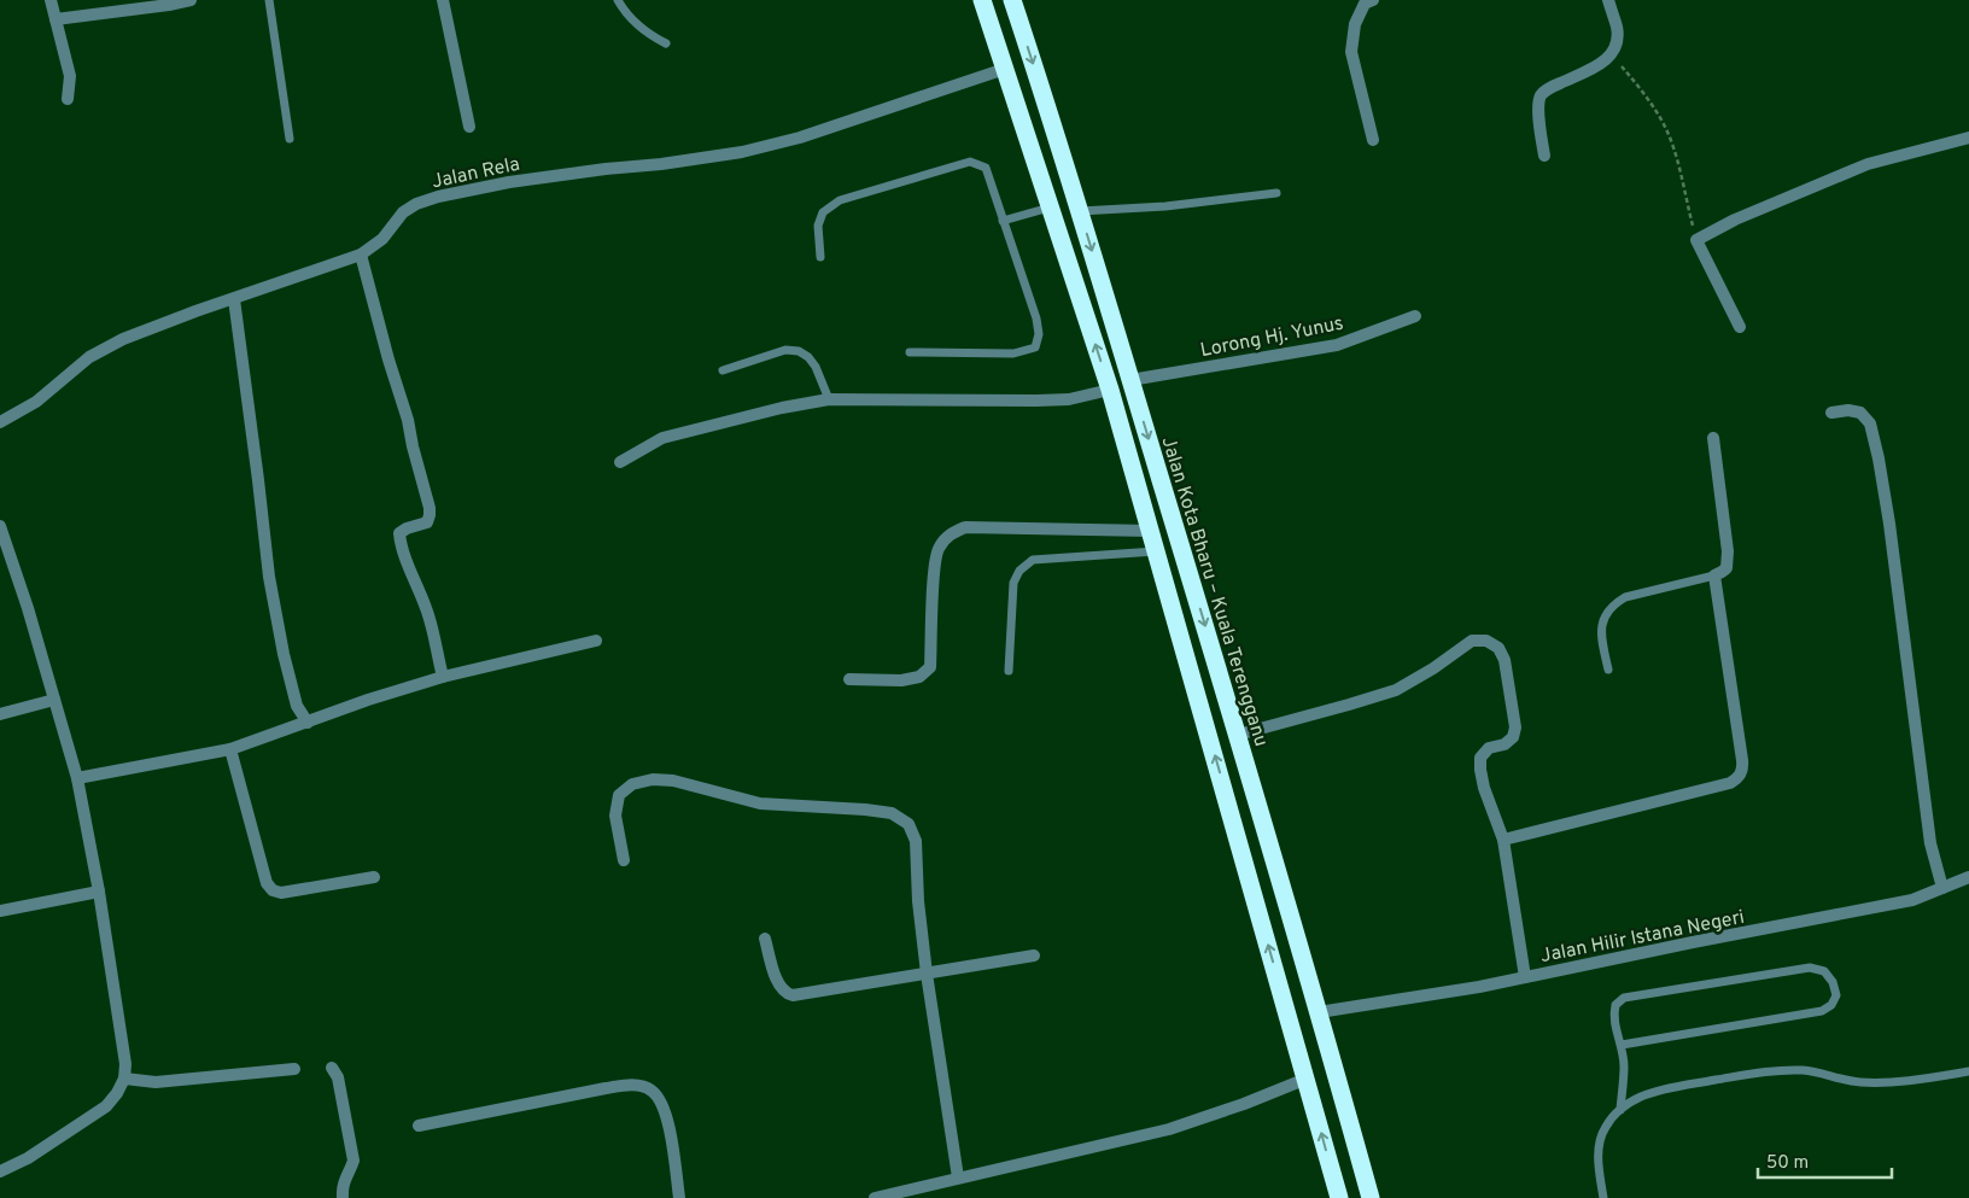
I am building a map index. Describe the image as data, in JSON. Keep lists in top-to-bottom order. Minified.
{"streets":{"highway":["Jalan Kota Bharu – Kuala Terengganu"],"street":["Jalan Rela","Lorong Hj. Yunus","Jalan Hilir Istana Negeri"]},"crossings":[["Lorong Hj. Yunus","Jalan Kota Bharu – Kuala Terengganu"],["Jalan Kota Bharu – Kuala Terengganu","Jalan Hilir Istana Negeri"]],"scale_bar":"50 m"}
